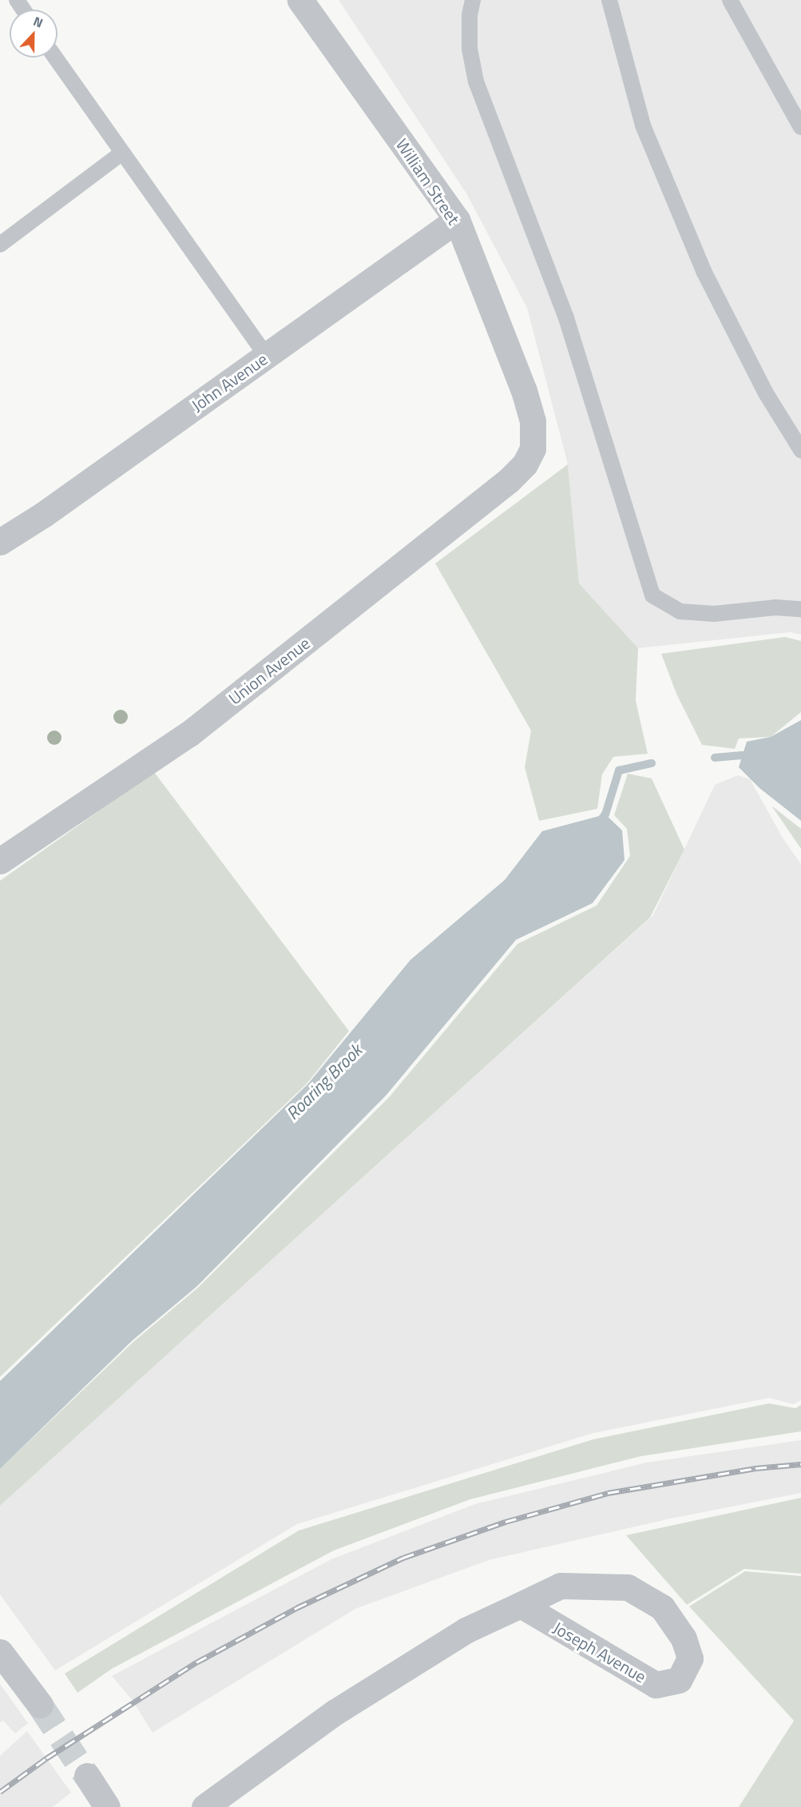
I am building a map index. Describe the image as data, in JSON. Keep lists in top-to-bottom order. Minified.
{"streets":{"street":["William Street","John Avenue","Union Avenue","Joseph Avenue"]},"crossings":[["William Street","John Avenue"],["William Street","Union Avenue"]],"water":["Roaring Brook"],"north":"top"}
